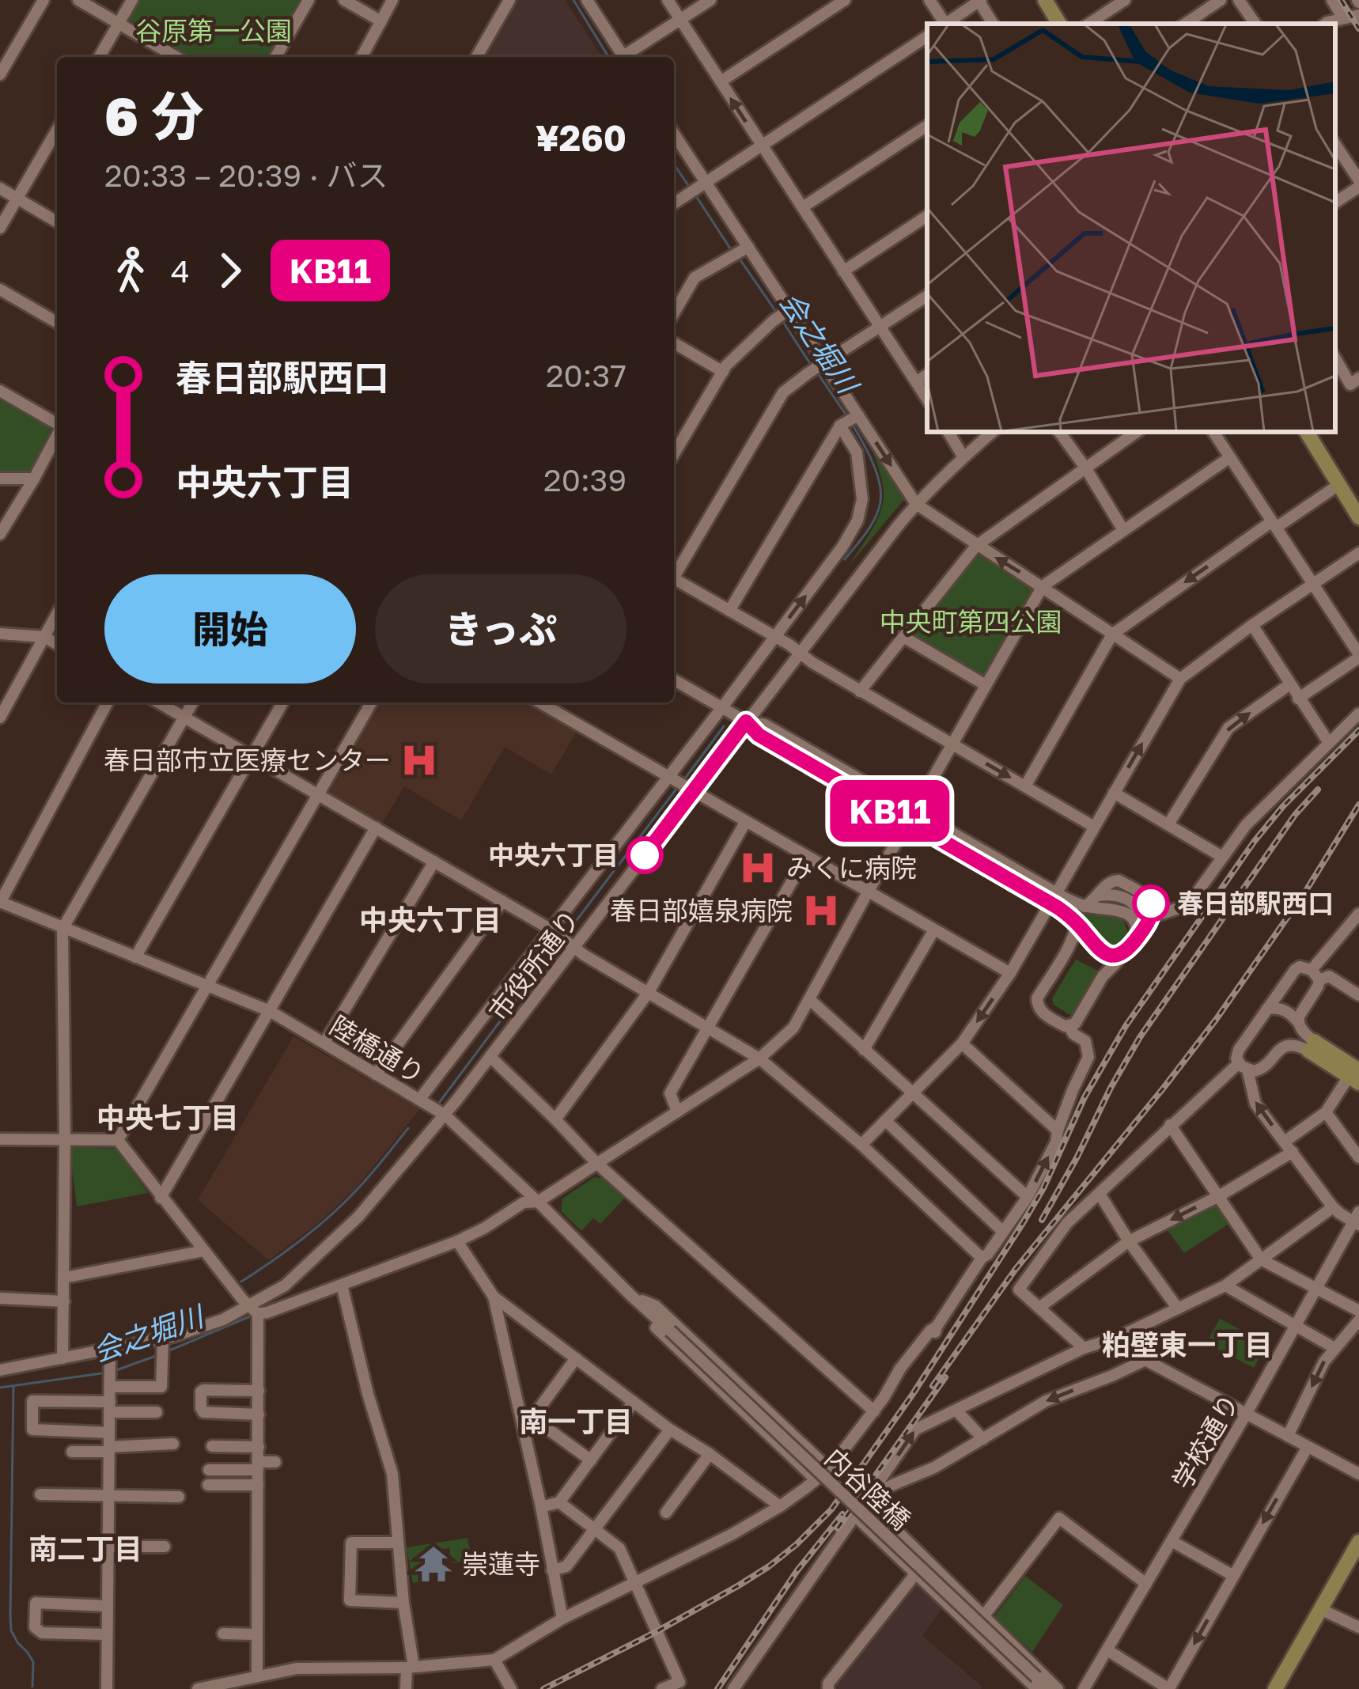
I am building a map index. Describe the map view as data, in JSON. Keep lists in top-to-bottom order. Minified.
{"streets":{"street":["市役所通り","陸橋通り","学校通り","内谷陸橋"]},"crossings":[["市役所通り","陸橋通り"],["陸橋通り","内谷陸橋"]],"districts":["中央六丁目","中央七丁目","粕壁東一丁目","南一丁目","南二丁目"],"water":["会之堀川"],"parks":["谷原第一公園","中央町第四公園"],"places":{"hospital":["春日部市立医療センター","みくに病院","春日部嬉泉病院"],"other":["中央六丁目","春日部駅西口"],"temple":["崇蓮寺"]},"lines":["bus line KB11"],"page":{"on_map":"KB11","heading":["6 分","20:33 – 20:39 · バス","¥260"],"legs":["4","KB11"],"list":[{"name":"春日部駅西口","value":"20:37"},{"name":"中央六丁目","value":"20:39"}],"buttons":["開始","きっぷ"]}}
